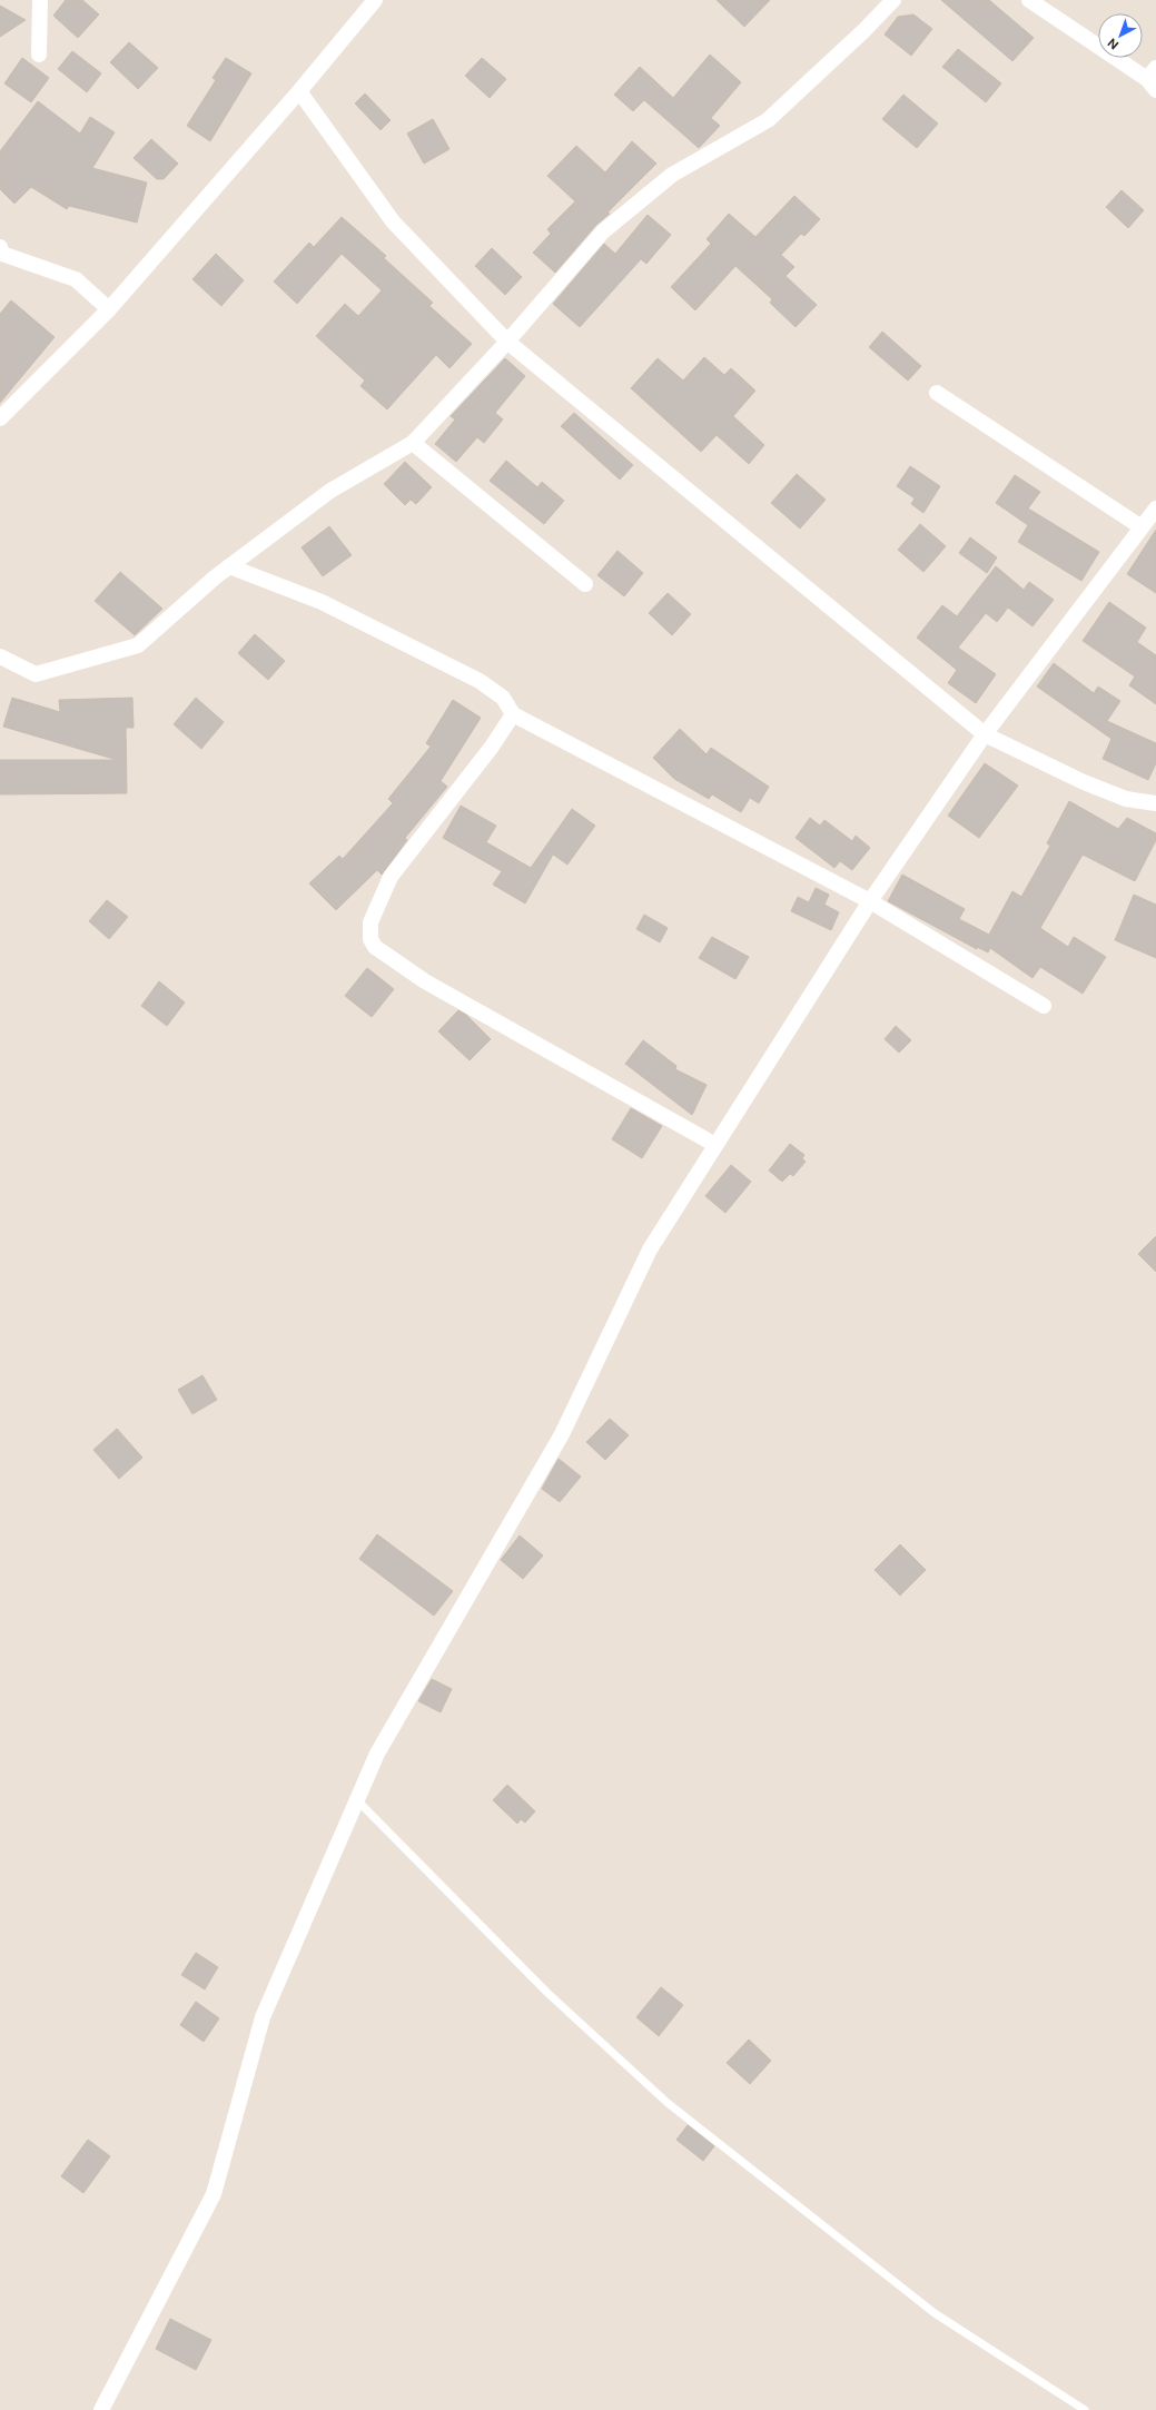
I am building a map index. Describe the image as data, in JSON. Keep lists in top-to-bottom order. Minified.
{"north":"bottom left"}
